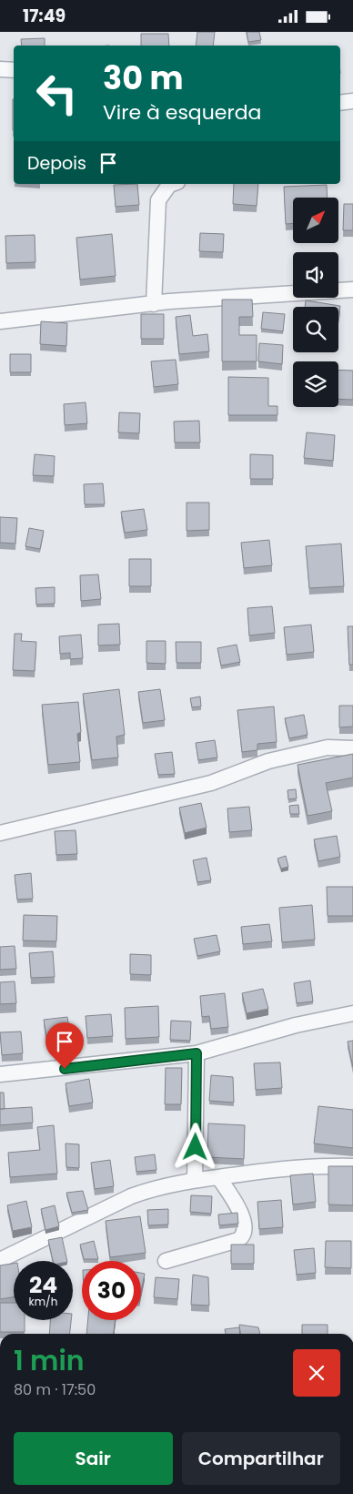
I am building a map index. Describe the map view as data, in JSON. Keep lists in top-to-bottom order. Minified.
{"north":"top right","page":{"status":"17:49","turn":["30 m","Vire à esquerda"],"then":"Depois","speed":"24 km/h","limit":"30","heading":["1 min","80 m · 17:50"],"buttons":["Sair","Compartilhar"]}}
